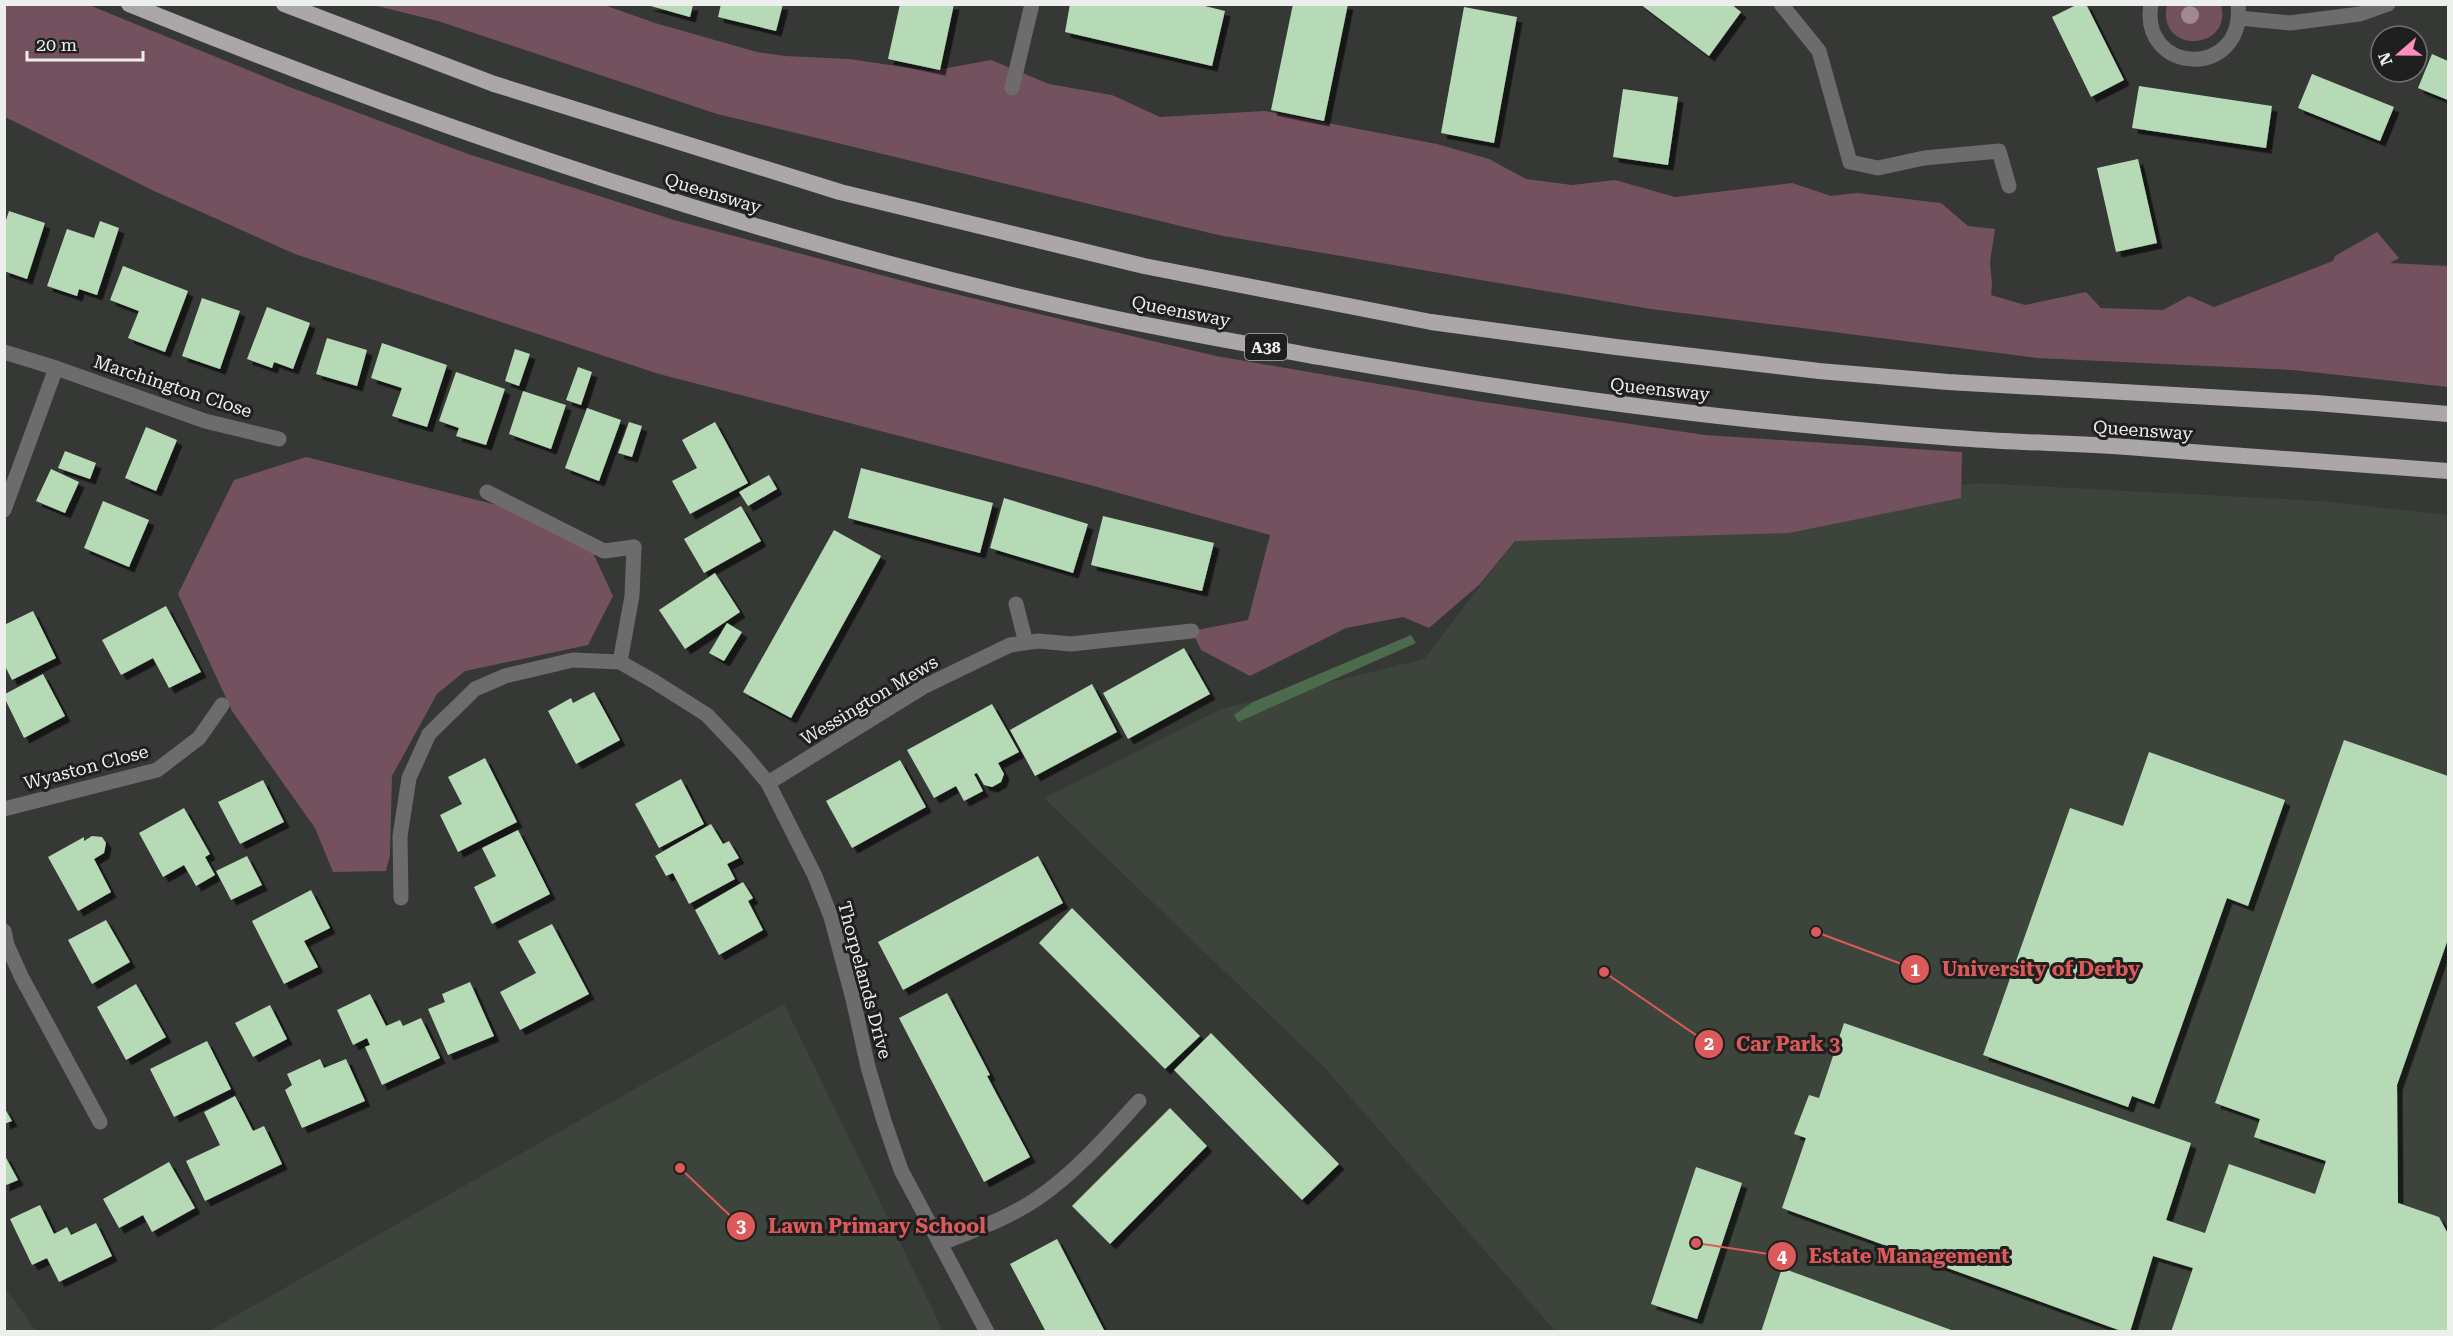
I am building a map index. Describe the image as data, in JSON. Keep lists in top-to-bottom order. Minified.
{"streets":{"highway":["Queensway","A38"],"street":["Marchington Close","Wessington Mews","Wyaston Close","Thorpelands Drive"]},"crossings":[["Wessington Mews","Thorpelands Drive"]],"places":["University of Derby","Car Park 3","Lawn Primary School","Estate Management"],"scale_bar":"20 m","north":"left"}
